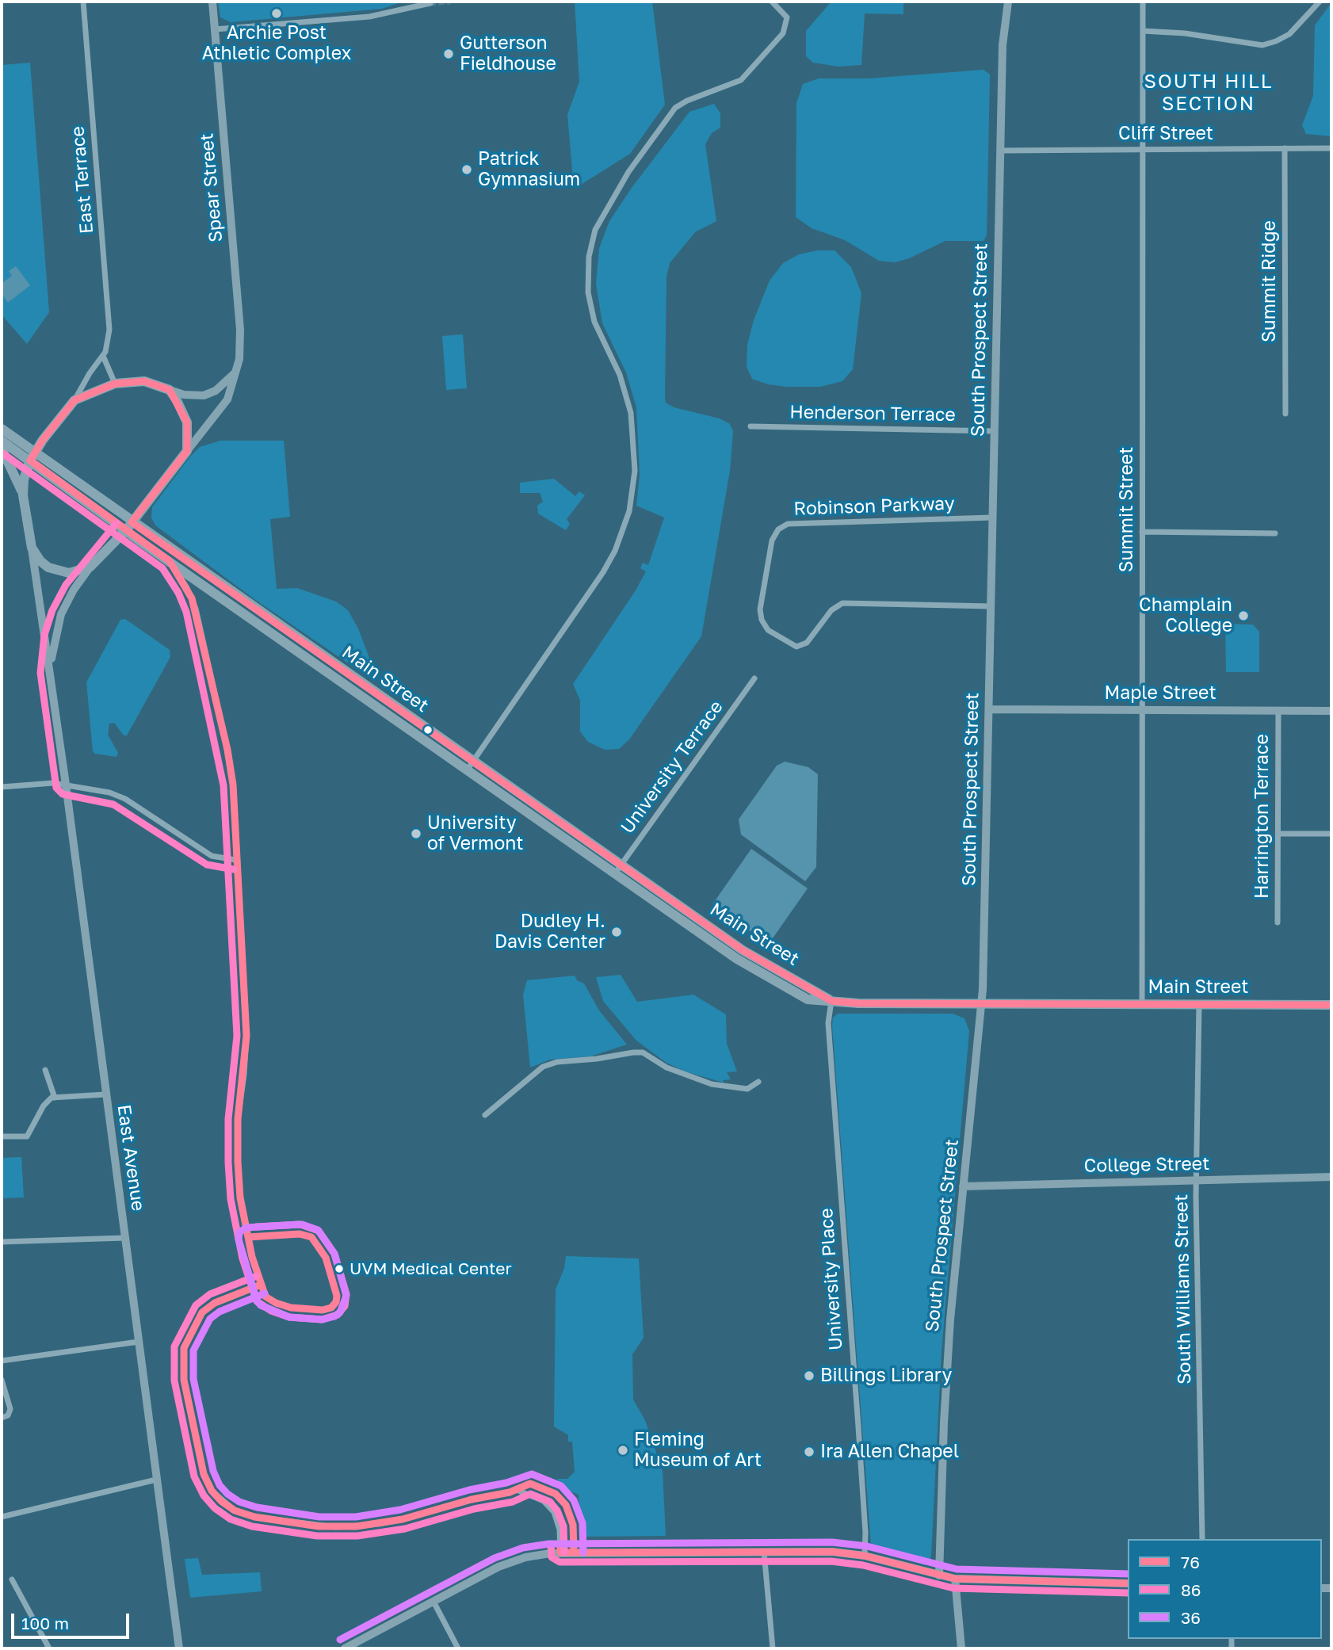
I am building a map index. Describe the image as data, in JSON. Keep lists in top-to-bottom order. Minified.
{"streets":{"main road":["Spear Street","South Prospect Street","Main Street","Maple Street","East Avenue","College Street"],"street":["Cliff Street","East Terrace","Summit Ridge","Henderson Terrace","Robinson Parkway","Summit Street","University Terrace","Harrington Terrace","University Place","South Williams Street"]},"crossings":[["Cliff Street","Summit Ridge"],["Cliff Street","South Prospect Street"],["Cliff Street","Summit Street"],["East Terrace","Spear Street"],["East Terrace","Main Street"],["East Terrace","East Avenue"],["Spear Street","Main Street"],["Spear Street","East Avenue"],["South Prospect Street","Henderson Terrace"],["South Prospect Street","Robinson Parkway"],["South Prospect Street","Main Street"],["South Prospect Street","Maple Street"],["South Prospect Street","College Street"],["Summit Street","Main Street"],["Summit Street","Maple Street"],["Main Street","University Terrace"],["Main Street","East Avenue"],["Main Street","University Place"],["Main Street","South Williams Street"],["Maple Street","Harrington Terrace"],["College Street","South Williams Street"]],"districts":["SOUTH HILL SECTION"],"places":["Archie Post Athletic Complex","Gutterson Fieldhouse","Patrick Gymnasium","Champlain College","University of Vermont","Dudley H. Davis Center","UVM Medical Center","Billings Library","Fleming Museum of Art","Ira Allen Chapel"],"lines":["transit line 76","transit line 86","transit line 36"],"legend":["76","86","36"],"scale_bar":"100 m"}
